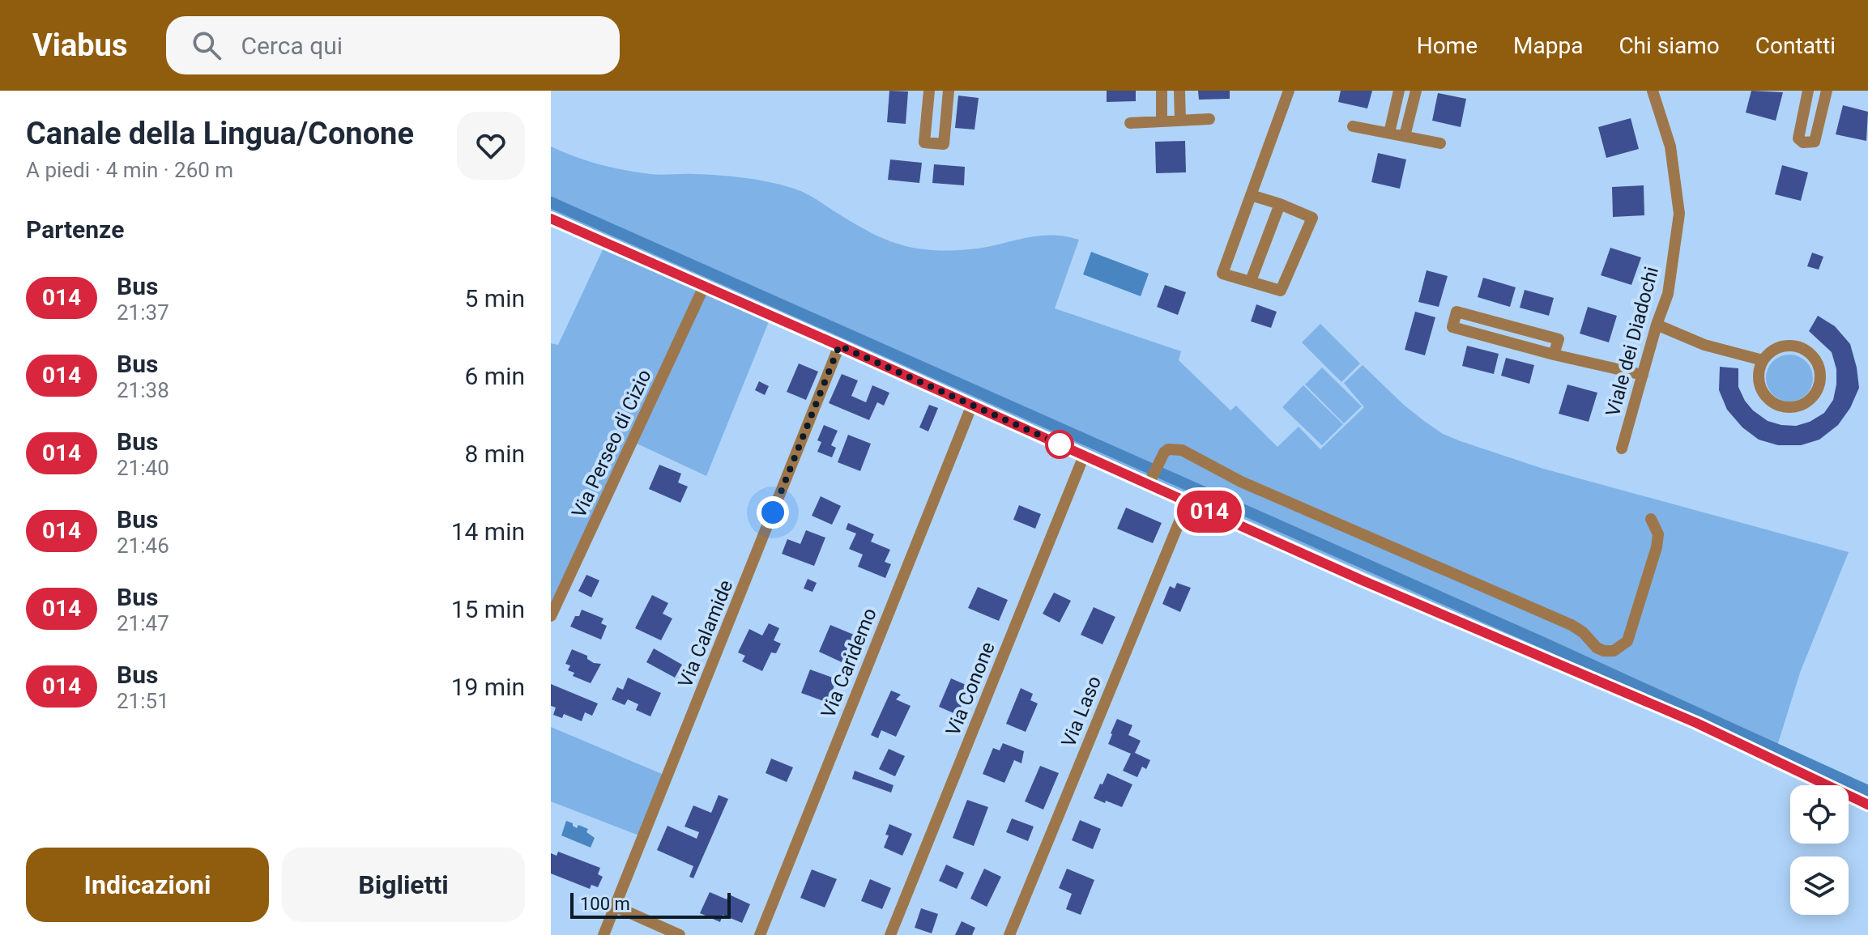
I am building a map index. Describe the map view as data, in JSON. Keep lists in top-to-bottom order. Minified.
{"streets":{"street":["Viale dei Diadochi","Via Perseo di Cizio","Via Calamide","Via Caridemo","Via Conone","Via Laso"]},"lines":["bus line 014"],"scale_bar":"100 m","page":{"header":"Viabus","search":"Cerca qui","nav":["Home","Mappa","Chi siamo","Contatti"],"heading":[["Canale della Lingua/Conone","A piedi · 4 min · 260 m"],"Partenze"],"on_map":"014","list":[{"mark":"014","name":"Bus","note":"21:37","value":"5 min"},{"mark":"014","name":"Bus","note":"21:38","value":"6 min"},{"mark":"014","name":"Bus","note":"21:40","value":"8 min"},{"mark":"014","name":"Bus","note":"21:46","value":"14 min"},{"mark":"014","name":"Bus","note":"21:47","value":"15 min"},{"mark":"014","name":"Bus","note":"21:51","value":"19 min"}],"buttons":["Indicazioni","Biglietti"],"scale":"100 m"}}
